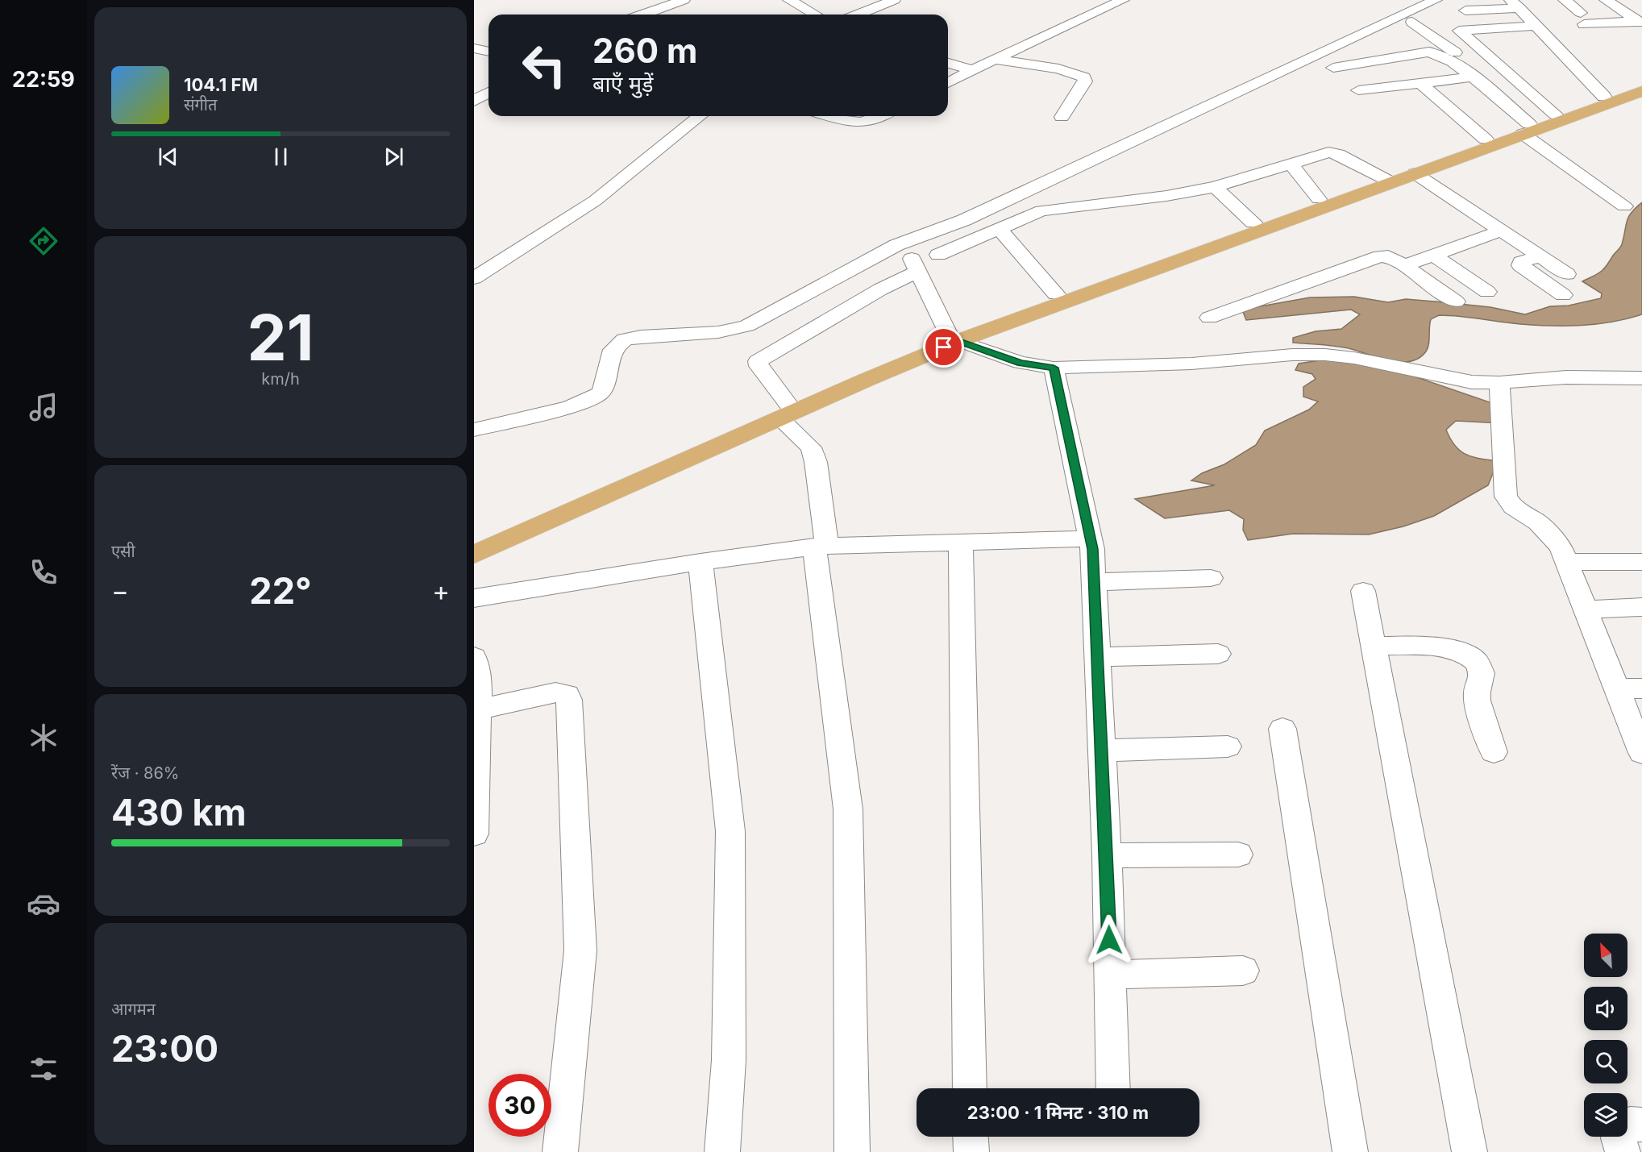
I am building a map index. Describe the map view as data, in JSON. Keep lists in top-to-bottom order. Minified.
{"north":"top left","page":{"tabs":"22:59","turn":["260 m","बाएँ मुड़ें"],"song":["104.1 FM","संगीत"],"tile":[["21","km/h"],"एसी",["रेंज · 86%","430 km"],["आगमन","23:00"]],"heat":["−","22°","+"],"limit":"30","trip":"23:00 · 1 मिनट · 310 m"}}
